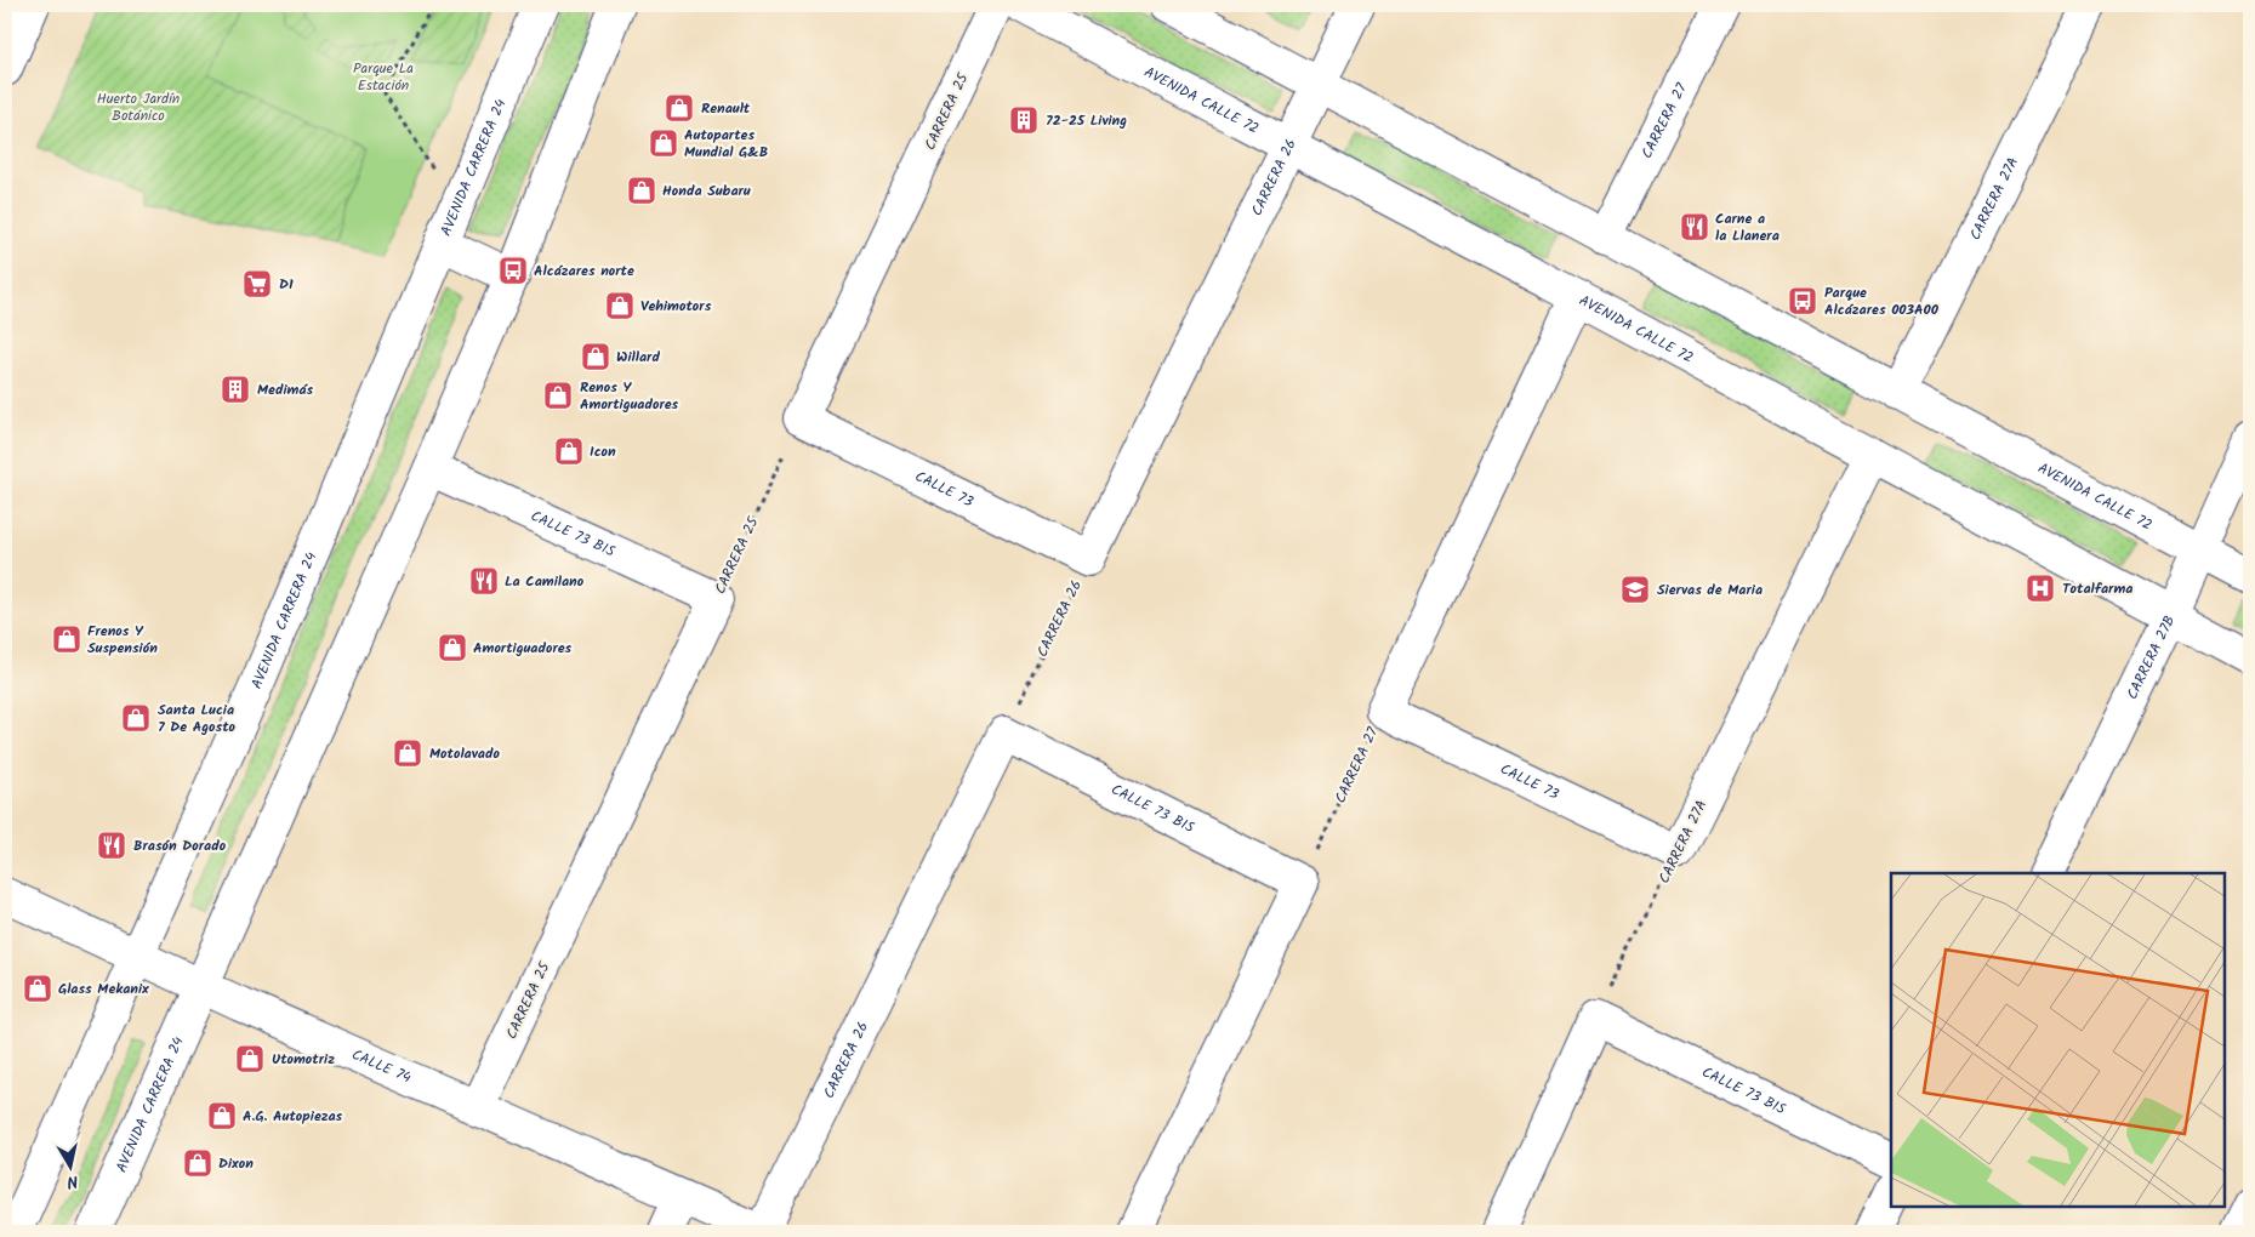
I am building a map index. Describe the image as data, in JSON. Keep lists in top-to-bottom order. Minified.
{"streets":{"street":["AVENIDA CALLE 72","CARRERA 25","CARRERA 27","AVENIDA CARRERA 24","CARRERA 26","CARRERA 27A","CALLE 73","CALLE 73 BIS","CARRERA 27B","CALLE 74"]},"crossings":[["AVENIDA CALLE 72","CARRERA 27"],["AVENIDA CALLE 72","CARRERA 26"],["AVENIDA CALLE 72","CARRERA 27A"],["AVENIDA CALLE 72","CARRERA 27B"],["CARRERA 25","CALLE 73"],["CARRERA 25","CALLE 73 BIS"],["CARRERA 25","CALLE 74"],["CARRERA 27","CALLE 73"],["CARRERA 27","CALLE 73 BIS"],["AVENIDA CARRERA 24","CALLE 73 BIS"],["AVENIDA CARRERA 24","CALLE 74"],["CARRERA 26","CALLE 73"],["CARRERA 26","CALLE 73 BIS"],["CARRERA 26","CALLE 74"],["CARRERA 27A","CALLE 73"],["CARRERA 27A","CALLE 73 BIS"]],"parks":["Parque La Estación","Huerto Jardín Botánico"],"places":{"shop":["Renault","Autopartes Mundial G&B","Honda Subaru","Vehimotors","Willard","Renos Y Amortiguadores","Icon","Frenos Y Suspensión","Amortiguadores","Santa Lucia 7 De Agosto","Motolavado","Glass Mekanix","Utomotriz","A.G. Autopiezas","Dixon"],"building":["72-25 Living","Medimás"],"restaurant":["Carne a la Llanera","La Camilano","Brasón Dorado"],"bus stop":["Alcázares norte","Parque Alcázares 003A00"],"supermarket":["D1"],"hospital":["Totalfarma"],"school or university":["Siervas de Maria"]},"north":"bottom"}
